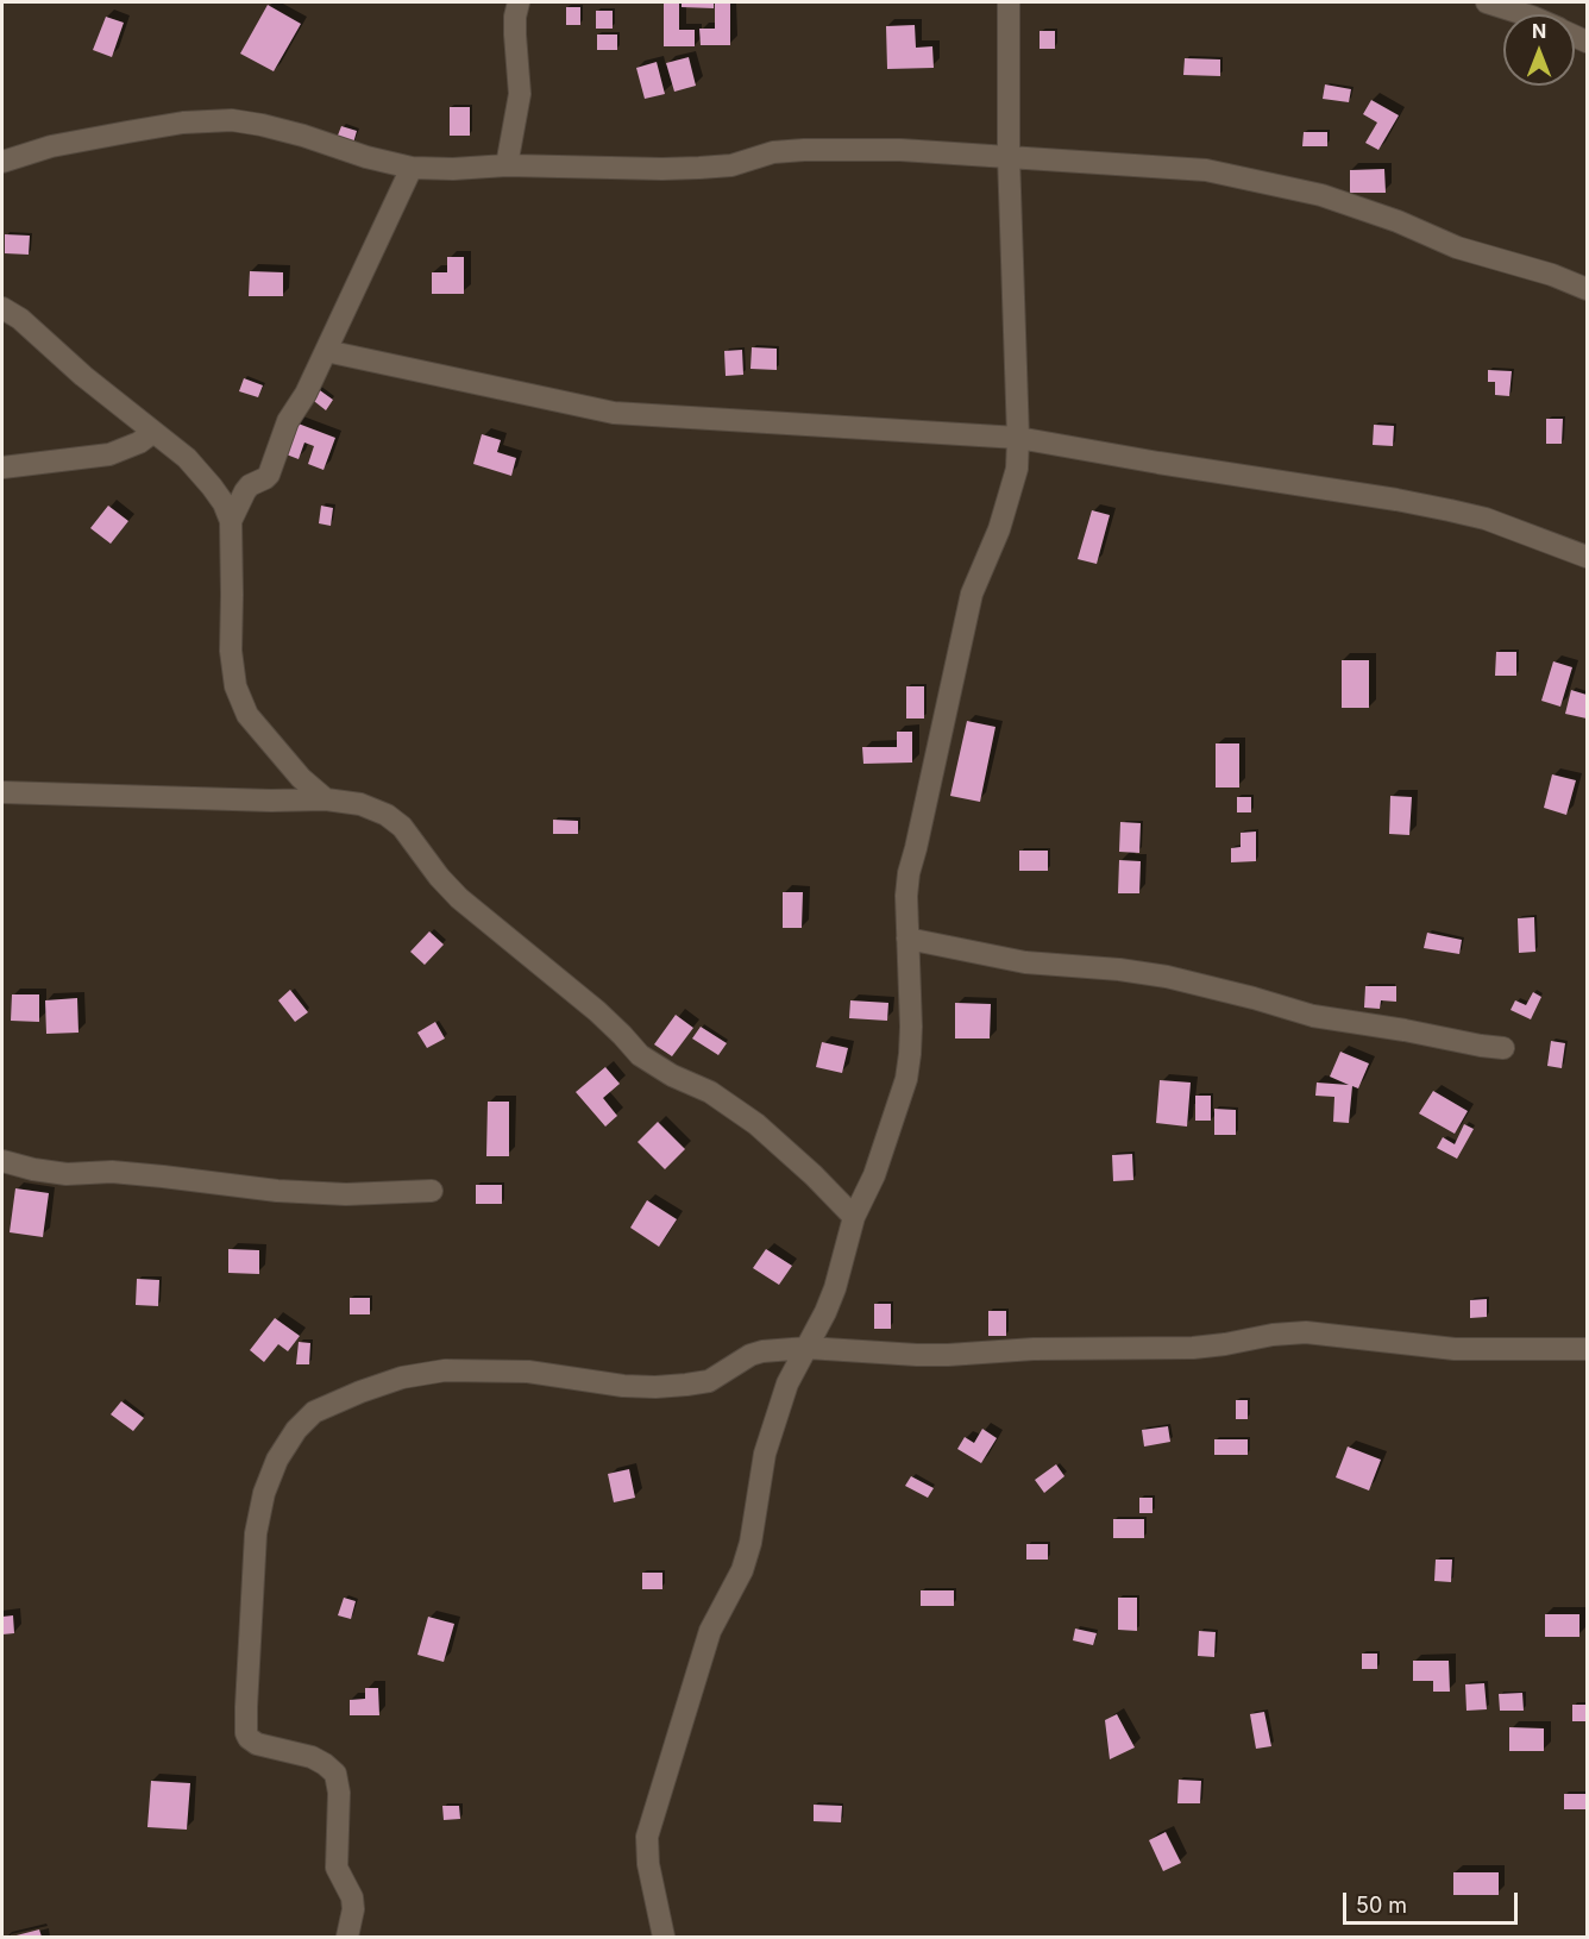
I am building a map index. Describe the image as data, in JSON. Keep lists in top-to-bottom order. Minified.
{"scale_bar":"50 m","north":"top"}
